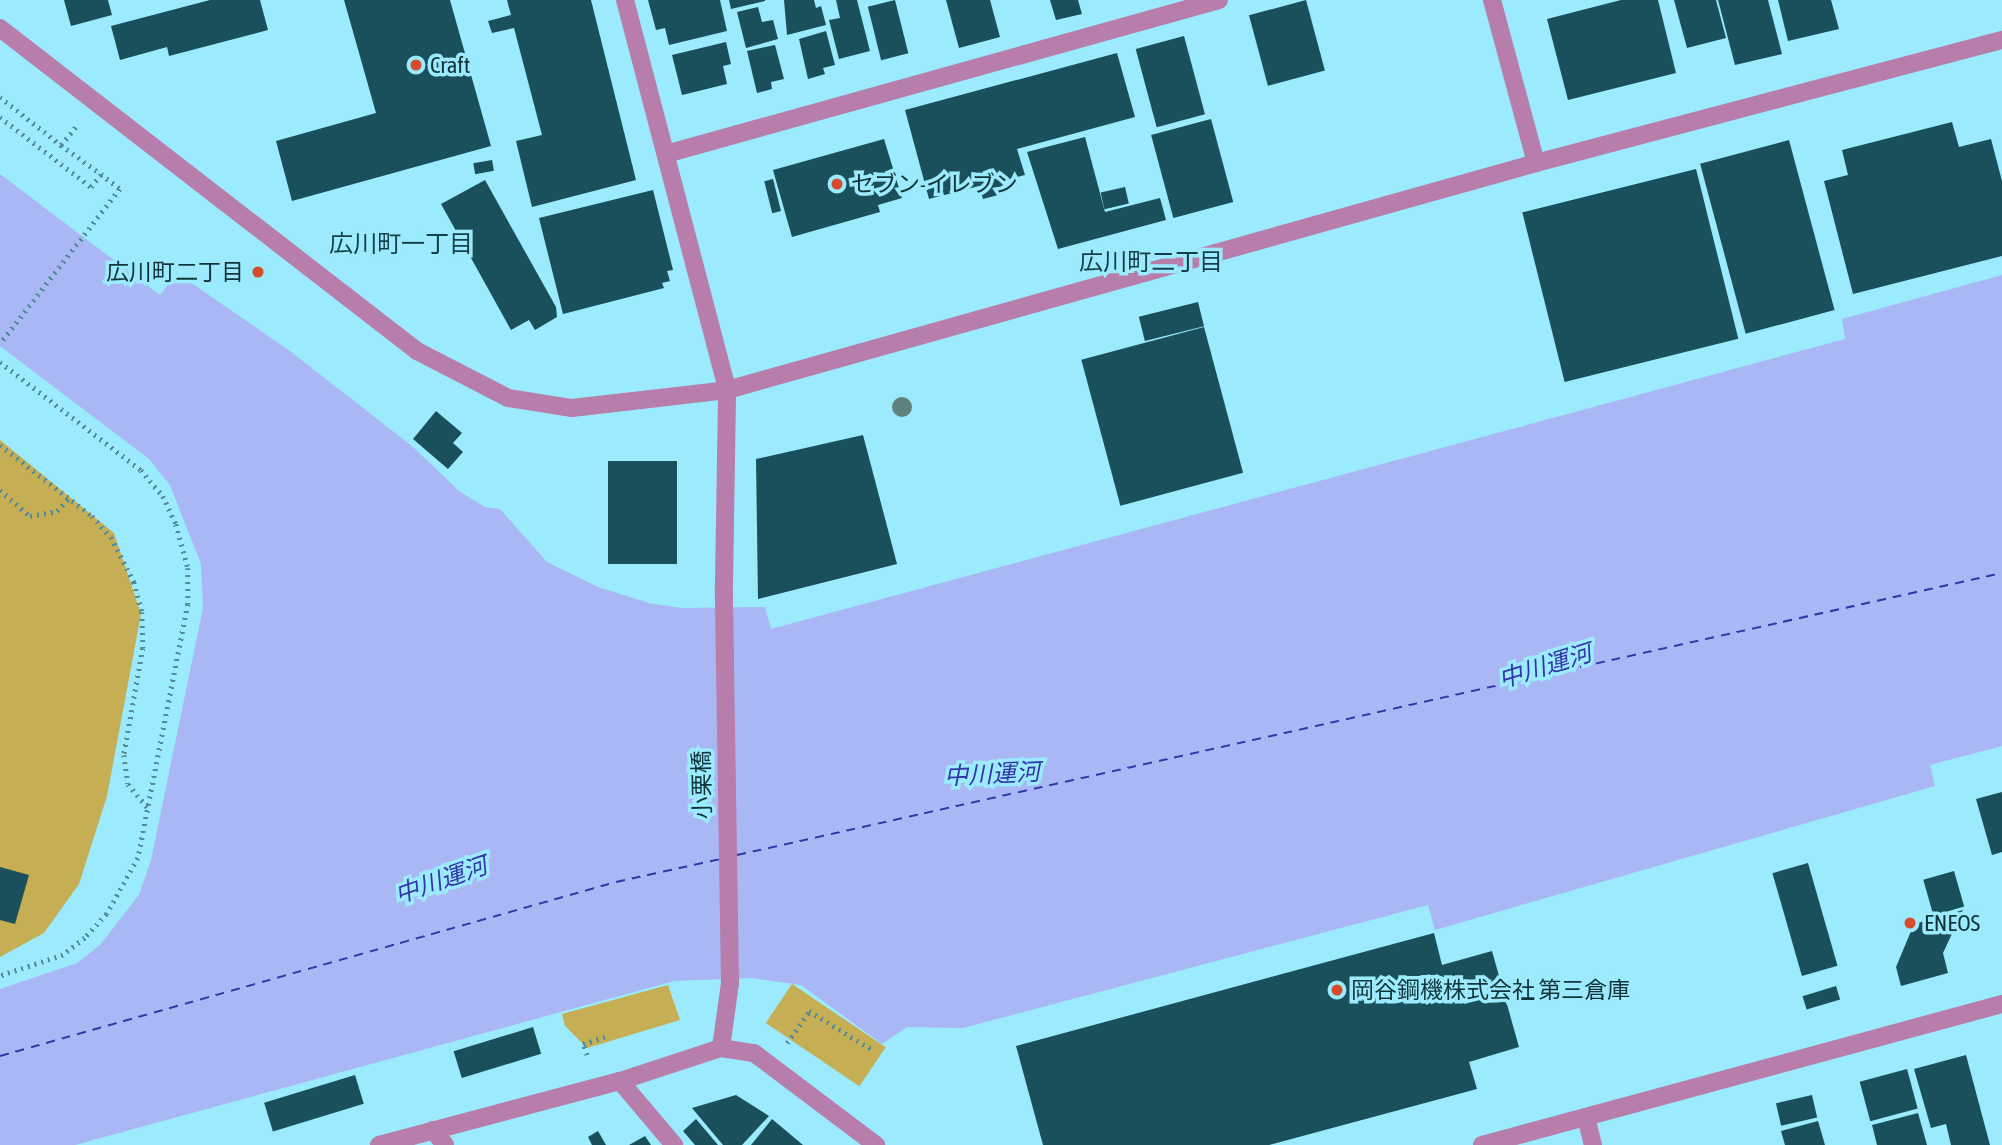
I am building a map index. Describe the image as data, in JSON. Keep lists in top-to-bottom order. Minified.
{"streets":{"street":["小栗橋"]},"districts":["広川町一丁目","広川町二丁目"],"water":["中川運河"],"places":["Craft","セブン-イレブン","広川町二丁目","ENEOS","岡谷鋼機株式会社 第三倉庫"]}
